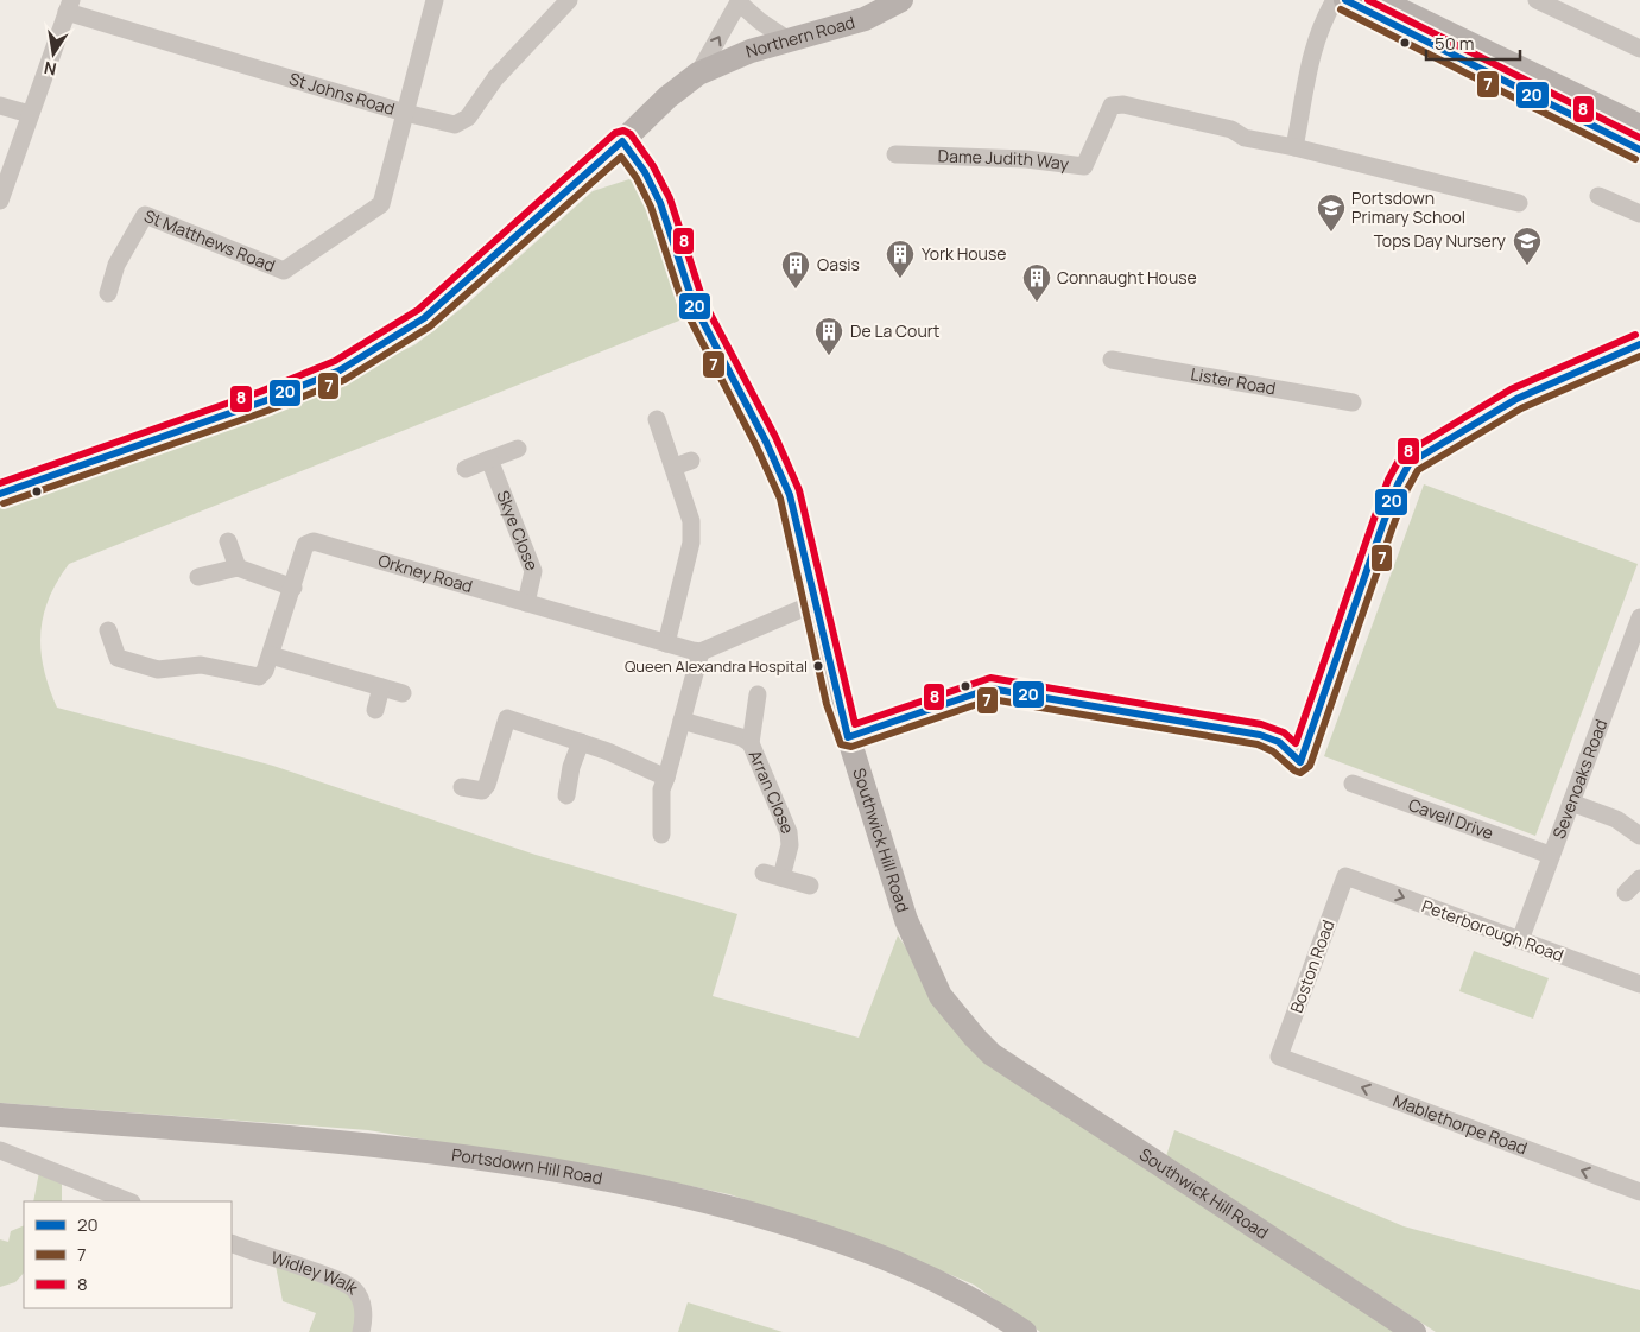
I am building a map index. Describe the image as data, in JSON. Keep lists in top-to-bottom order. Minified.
{"streets":{"main road":["Northern Road","Southwick Hill Road","Portsdown Hill Road"],"street":["St Johns Road","Dame Judith Way","St Matthews Road","Lister Road","Skye Close","Orkney Road","Sevenoaks Road","Arran Close","Cavell Drive","Peterborough Road","Boston Road","Mablethorpe Road","Widley Walk"]},"crossings":[["Northern Road","Southwick Hill Road"],["St Johns Road","St Matthews Road"],["Skye Close","Orkney Road"],["Sevenoaks Road","Cavell Drive"],["Sevenoaks Road","Peterborough Road"],["Peterborough Road","Boston Road"],["Boston Road","Mablethorpe Road"]],"one_way":["Peterborough Road","Mablethorpe Road"],"places":{"school or university":["Portsdown Primary School","Tops Day Nursery"],"building":["York House","Oasis","Connaught House","De La Court"],"other":["Queen Alexandra Hospital"]},"lines":["transit line 20","transit line 8","transit line 7"],"legend":["20","7","8"],"scale_bar":"50 m","north":"bottom"}
